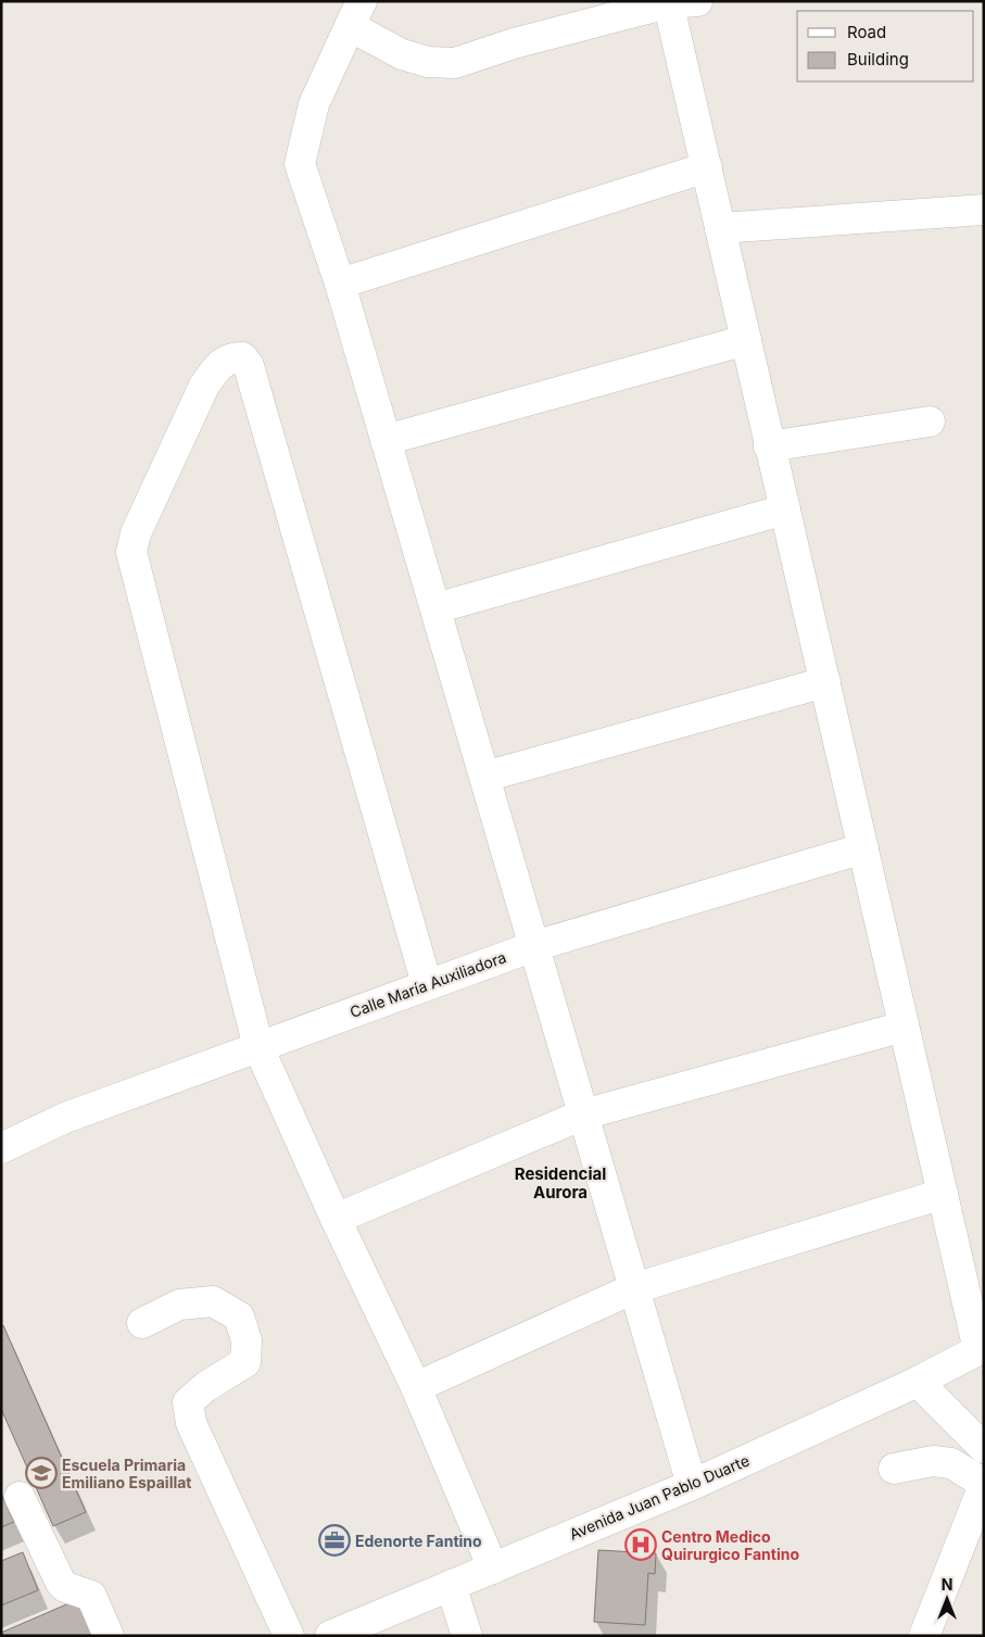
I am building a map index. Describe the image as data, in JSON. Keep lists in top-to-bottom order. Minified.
{"streets":{"street":["Calle María Auxiliadora","Avenida Juan Pablo Duarte"]},"districts":["Residencial Aurora"],"places":{"school or university":["Escuela Primaria Emiliano Espaillat"],"office":["Edenorte Fantino"],"hospital":["Centro Medico Quirurgico Fantino"]},"legend":["Road","Building"],"north":"top"}
